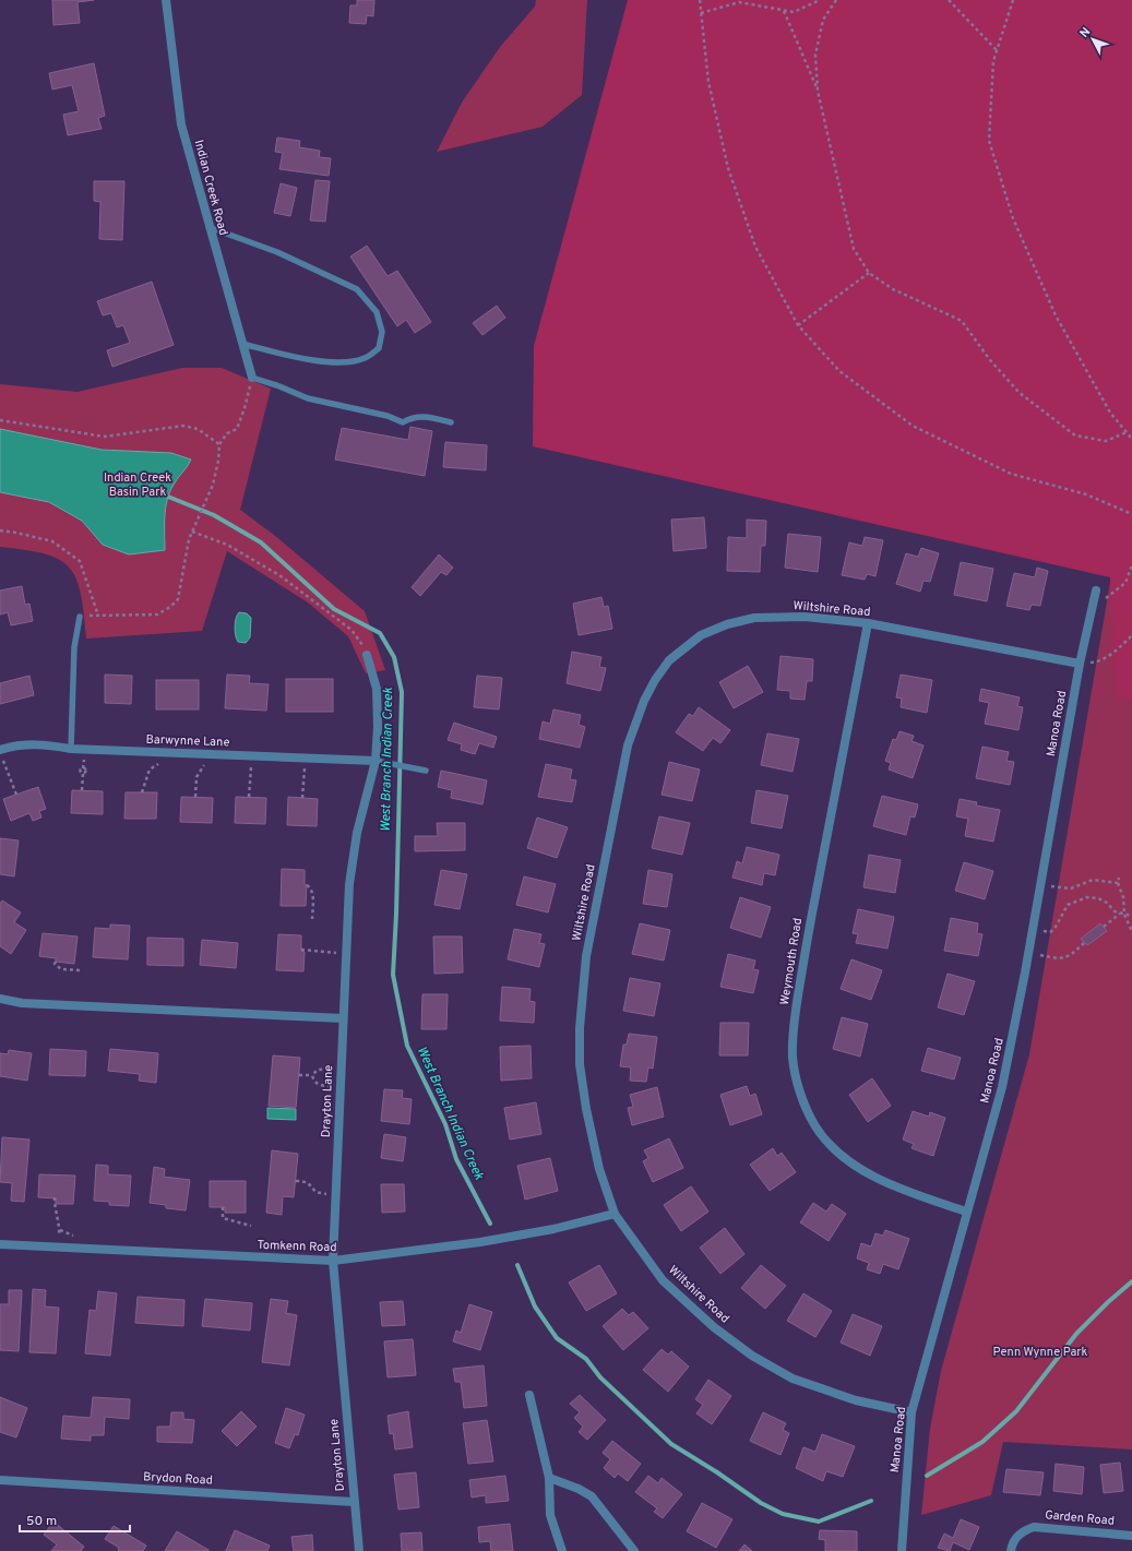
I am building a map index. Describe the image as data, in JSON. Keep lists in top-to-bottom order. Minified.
{"streets":{"street":["Indian Creek Road","Wiltshire Road","Manoa Road","Barwynne Lane","Weymouth Road","Drayton Lane","Tomkenn Road","Brydon Road","Garden Road"]},"crossings":[["Wiltshire Road","Manoa Road"],["Wiltshire Road","Weymouth Road"],["Wiltshire Road","Tomkenn Road"],["Manoa Road","Weymouth Road"],["Barwynne Lane","Drayton Lane"],["Drayton Lane","Tomkenn Road"],["Drayton Lane","Brydon Road"]],"water":["West Branch Indian Creek"],"parks":["Indian Creek Basin Park","Penn Wynne Park"],"scale_bar":"50 m","north":"top left"}
